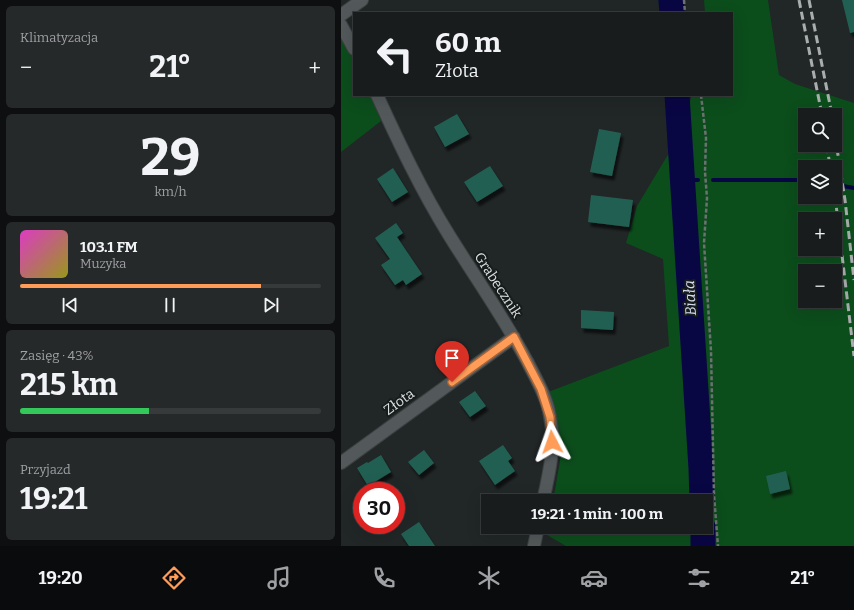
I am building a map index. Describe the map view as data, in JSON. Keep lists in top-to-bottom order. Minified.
{"streets":{"street":["Grabecznik","Złota"]},"crossings":[["Grabecznik","Złota"]],"water":["Biała"],"page":{"tile":["Klimatyzacja",["29","km/h"],["Zasięg · 43%","215 km"],["Przyjazd","19:21"]],"turn":["60 m","Złota"],"heat":["−","21°","+"],"map_buttons":["+","−"],"song":["103.1 FM","Muzyka"],"limit":"30","trip":"19:21 · 1 min · 100 m","tabs":["19:20","21°"]}}
